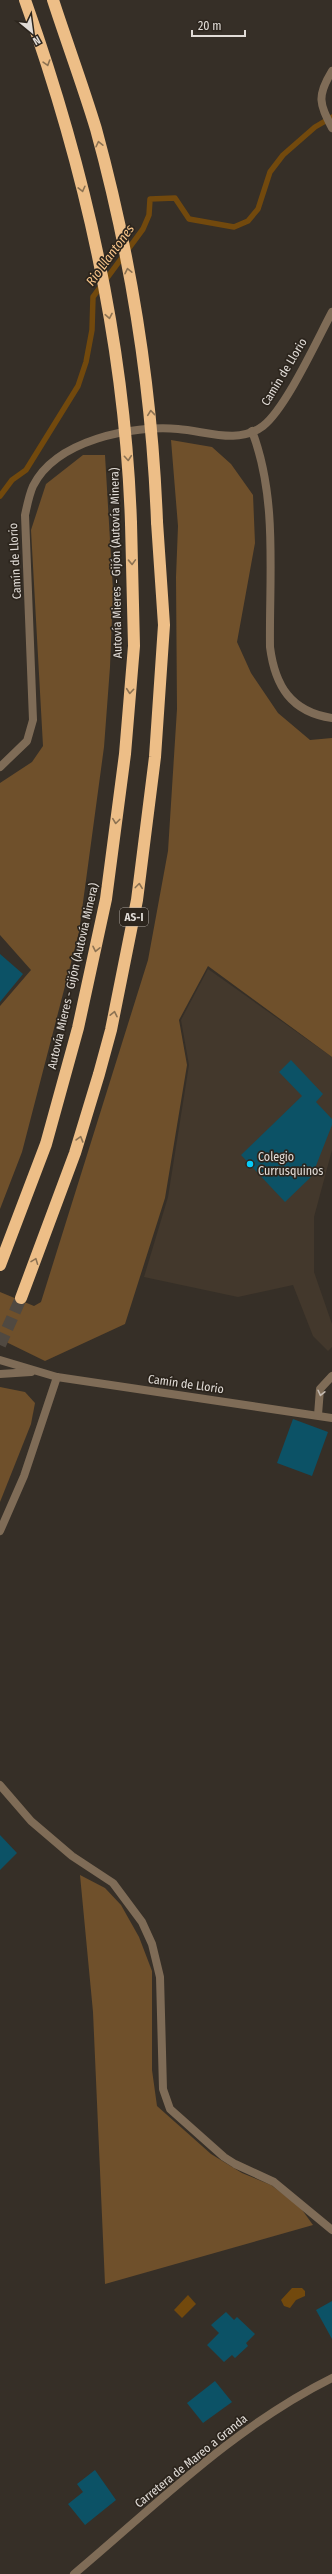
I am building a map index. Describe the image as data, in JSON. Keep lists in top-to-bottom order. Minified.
{"streets":{"highway":["Autovía Mieres - Gijón (Autovía Minera)","AS-I"],"street":["Camín de Llorio","Carretera de Mareo a Granda"]},"water":["Rio Llantones"],"places":["Colegio Currusquinos"],"scale_bar":"20 m","north":"bottom right"}
